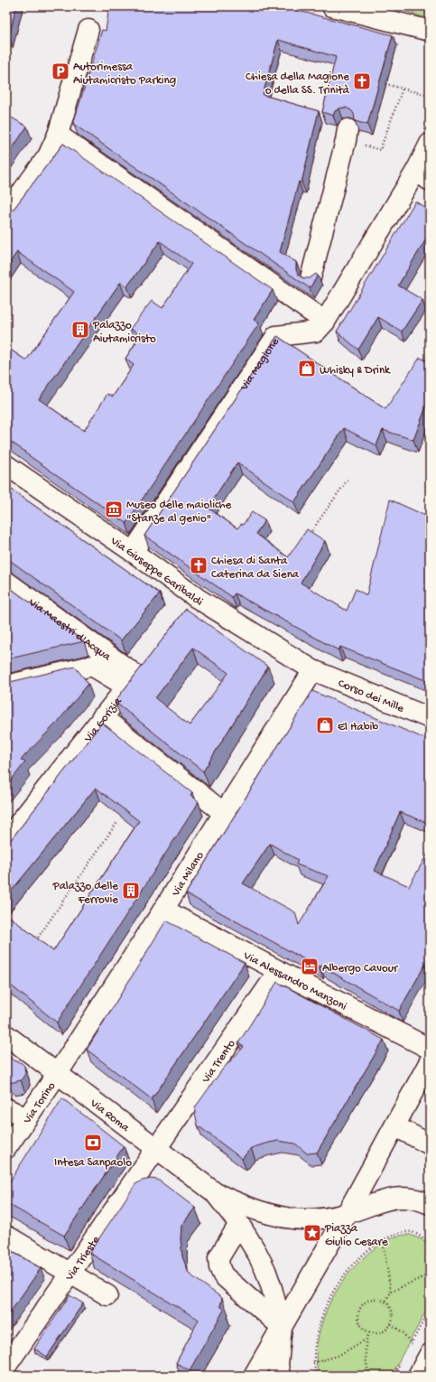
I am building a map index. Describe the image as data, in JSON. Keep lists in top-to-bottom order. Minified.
{"streets":{"street":["Via Magione","Via Giuseppe Garibaldi","Via Maestri d'Acqua","Corso dei Mille","Via Gorizia","Via Milano","Via Alessandro Manzoni","Via Trento","Via Torino","Via Roma","Via Trieste"]},"crossings":[["Via Magione","Via Giuseppe Garibaldi"],["Via Giuseppe Garibaldi","Corso dei Mille"],["Via Giuseppe Garibaldi","Via Milano"],["Via Maestri d'Acqua","Via Gorizia"],["Corso dei Mille","Via Milano"],["Via Milano","Via Alessandro Manzoni"],["Via Milano","Via Torino"],["Via Milano","Via Roma"],["Via Alessandro Manzoni","Via Trento"],["Via Trento","Via Roma"],["Via Trento","Via Trieste"],["Via Torino","Via Roma"],["Via Roma","Via Trieste"]],"places":{"parking":["Autorimessa Aiutamicristo Parking"],"church":["Chiesa della Magione o della SS. Trinità","Chiesa di Santa Caterina da Siena"],"building":["Palazzo Aiutamicristo","Palazzo delle Ferrovie"],"shop":["Whisky & Drink","El Habib"],"museum":["Museo delle maioliche \"Stanze al genio\""],"hotel":["Albergo Cavour"],"bank":["Intesa Sanpaolo"],"place":["Piazza Giulio Cesare"]}}
